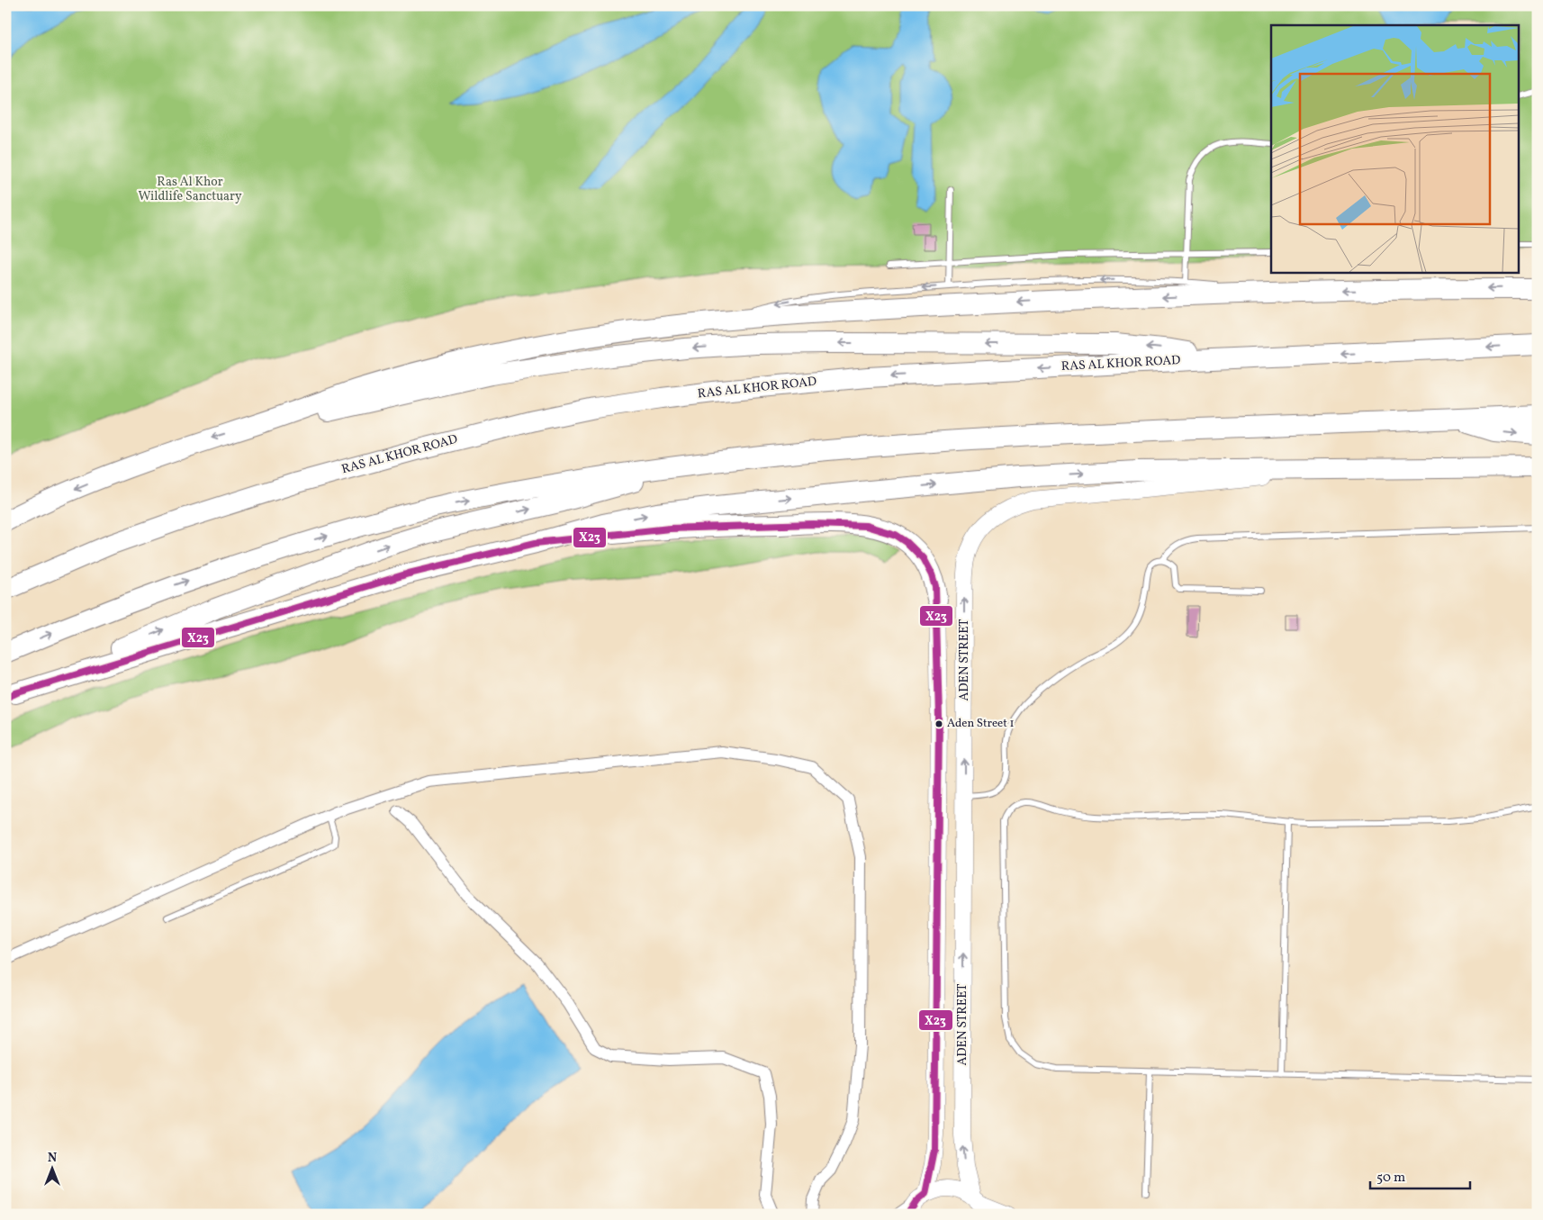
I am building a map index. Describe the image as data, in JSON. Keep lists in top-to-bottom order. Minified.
{"streets":{"highway":["RAS AL KHOR ROAD"],"street":["ADEN STREET"]},"parks":["Ras Al Khor Wildlife Sanctuary"],"places":["Aden Street 1"],"lines":["transit line X23"],"scale_bar":"50 m","north":"top"}
